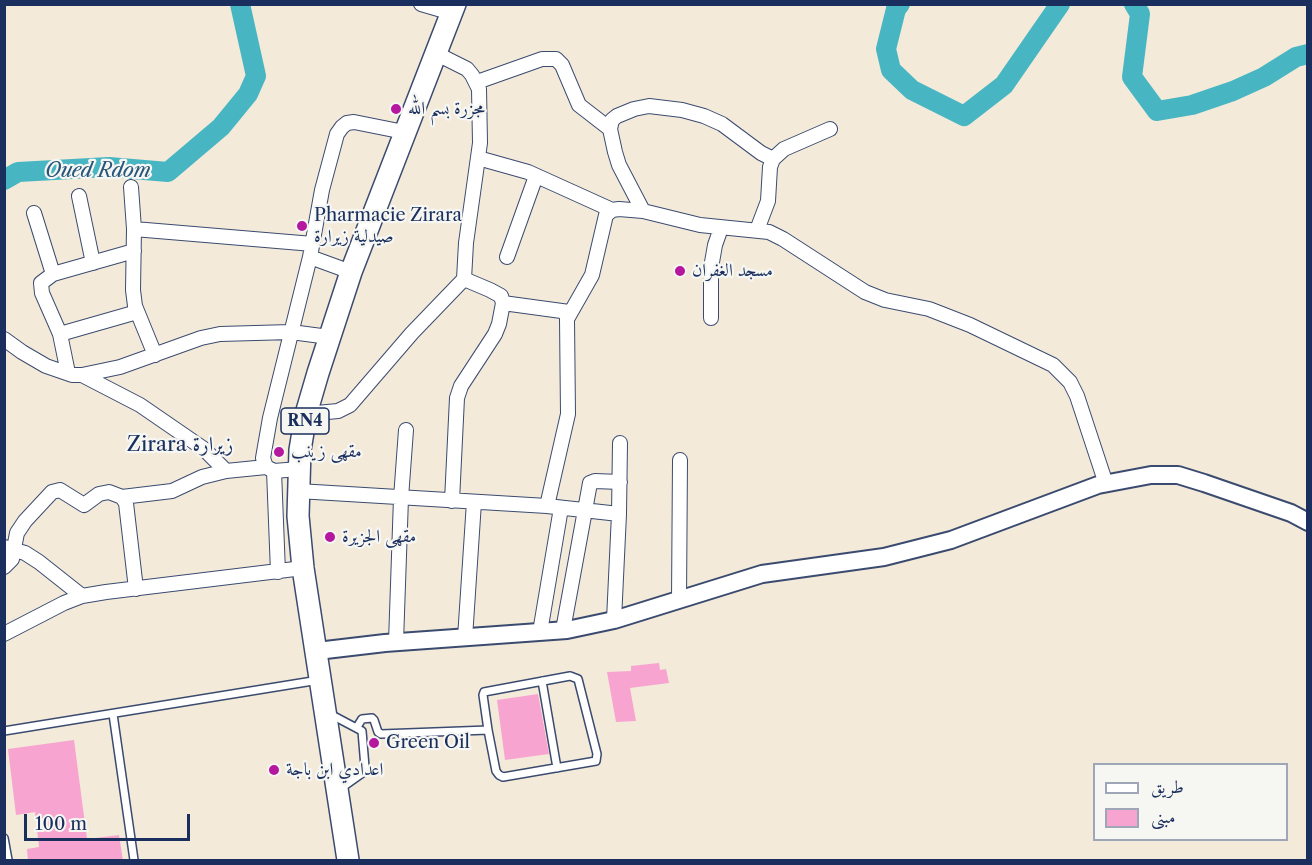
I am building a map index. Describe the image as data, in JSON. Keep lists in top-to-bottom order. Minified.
{"streets":{"main road":["RN4"]},"districts":["Zirara زيرارة"],"water":["Oued Rdom"],"places":["مجزرة بسم الله","Pharmacie Zirara صيدلية زيرارة","مسجد الغفران","مقهى زينب","مقهى الجزيرة","Green Oil","اعدادي ابن باجة"],"legend":["طريق","مبنى"],"scale_bar":"100 m"}
